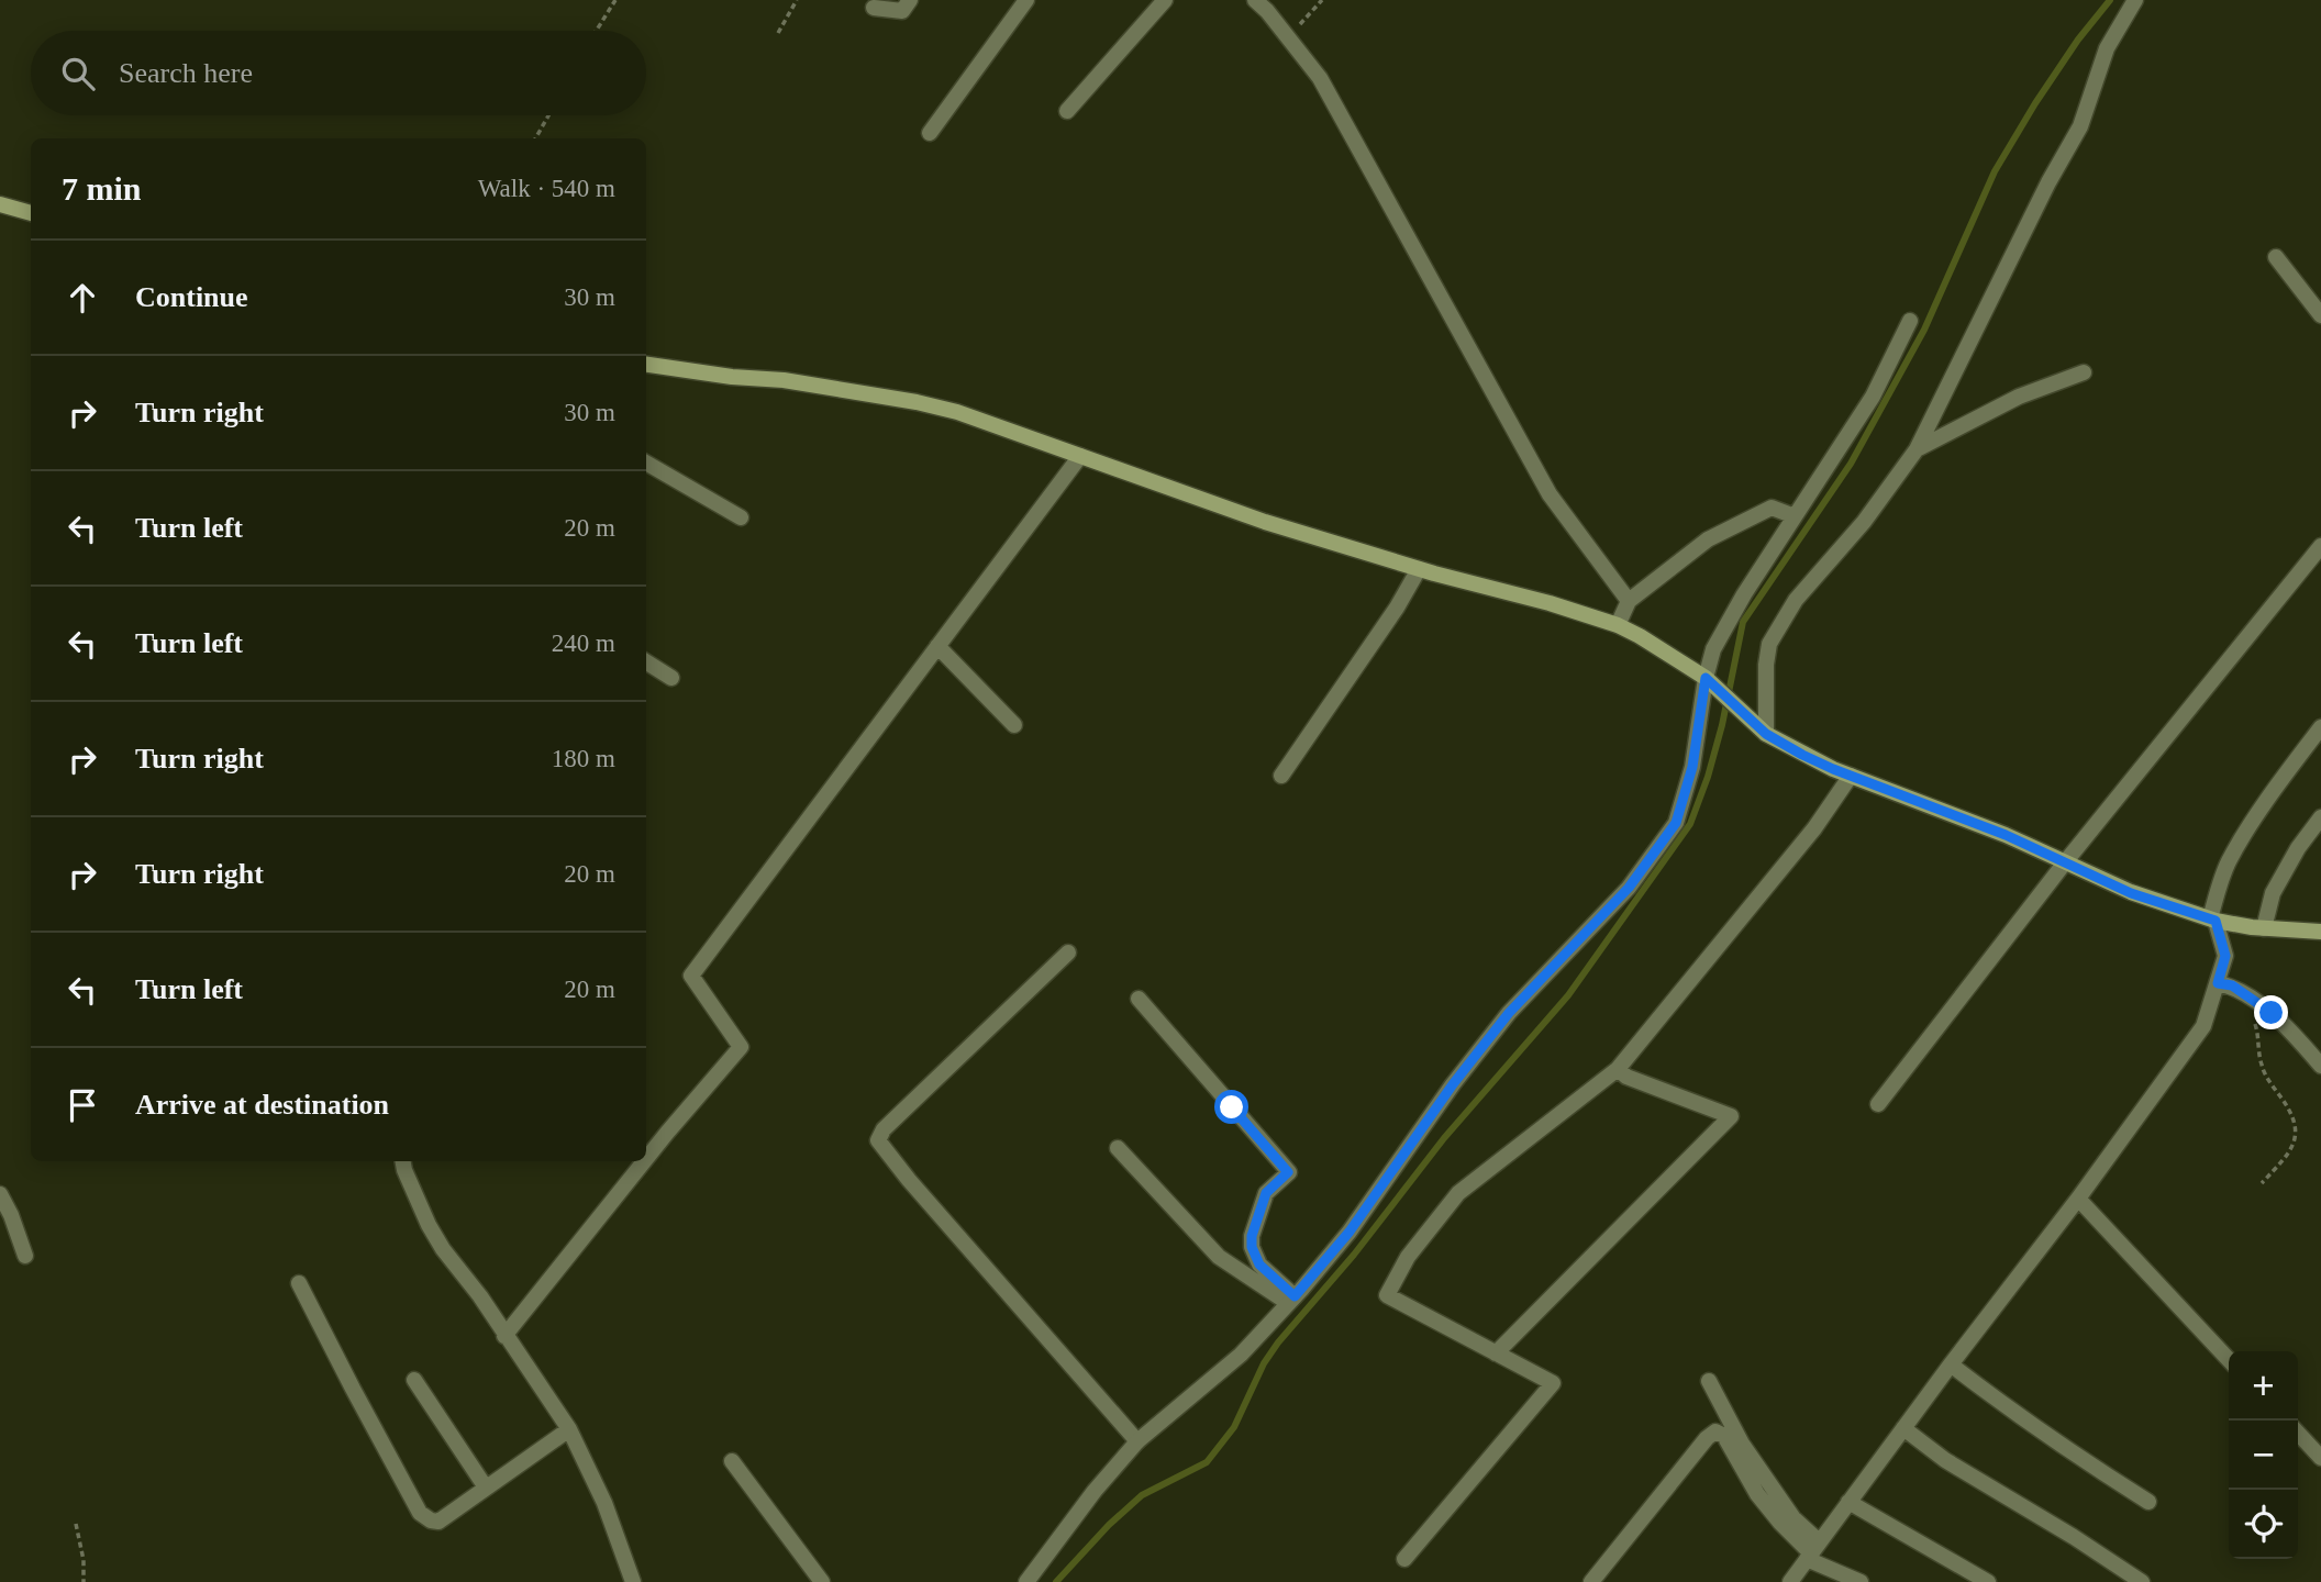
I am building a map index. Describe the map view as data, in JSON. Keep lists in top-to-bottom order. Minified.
{"page":{"search":"Search here","heading":["7 min","Walk · 540 m"],"list":[["Continue","30 m"],["Turn right","30 m"],["Turn left","20 m"],["Turn left","240 m"],["Turn right","180 m"],["Turn right","20 m"],["Turn left","20 m"],"Arrive at destination"],"map_buttons":["+","−"]}}
